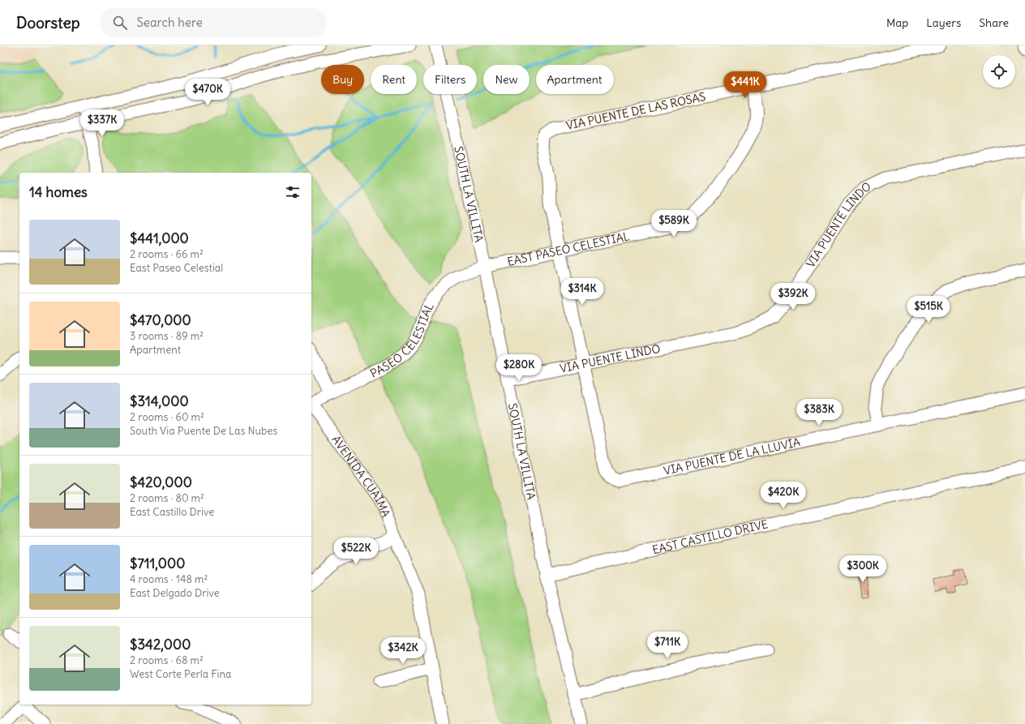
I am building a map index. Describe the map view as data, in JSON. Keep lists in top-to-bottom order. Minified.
{"streets":{"street":["VIA PUENTE DE LAS ROSAS","SOUTH LA VILLITA","VIA PUENTE LINDO","EAST PASEO CELESTIAL","PASEO CELESTIAL","VIA PUENTE DE LA LLUVIA","AVENIDA CUAIMA","EAST CASTILLO DRIVE"]},"crossings":[["VIA PUENTE DE LAS ROSAS","EAST PASEO CELESTIAL"],["SOUTH LA VILLITA","VIA PUENTE LINDO"],["SOUTH LA VILLITA","EAST PASEO CELESTIAL"],["SOUTH LA VILLITA","PASEO CELESTIAL"],["SOUTH LA VILLITA","EAST CASTILLO DRIVE"],["VIA PUENTE LINDO","VIA PUENTE DE LA LLUVIA"],["EAST PASEO CELESTIAL","PASEO CELESTIAL"]],"page":{"header":"Doorstep","search":"Search here","nav":["Map","Layers","Share"],"chip":["Buy","Rent","Filters","New","Apartment"],"price":["$441K","$470K","$337K","$589K","$314K","$392K","$515K","$280K","$383K","$420K","$522K","$300K","$711K","$342K"],"heading":"14 homes","list":[{"name":"$441,000","note":"2 rooms · 66 m² · East Paseo Celestial"},{"name":"$470,000","note":"3 rooms · 89 m² · Apartment"},{"name":"$314,000","note":"2 rooms · 60 m² · South Via Puente De Las Nubes"},{"name":"$420,000","note":"2 rooms · 80 m² · East Castillo Drive"},{"name":"$711,000","note":"4 rooms · 148 m² · East Delgado Drive"},{"name":"$342,000","note":"2 rooms · 68 m² · West Corte Perla Fina"}]}}
